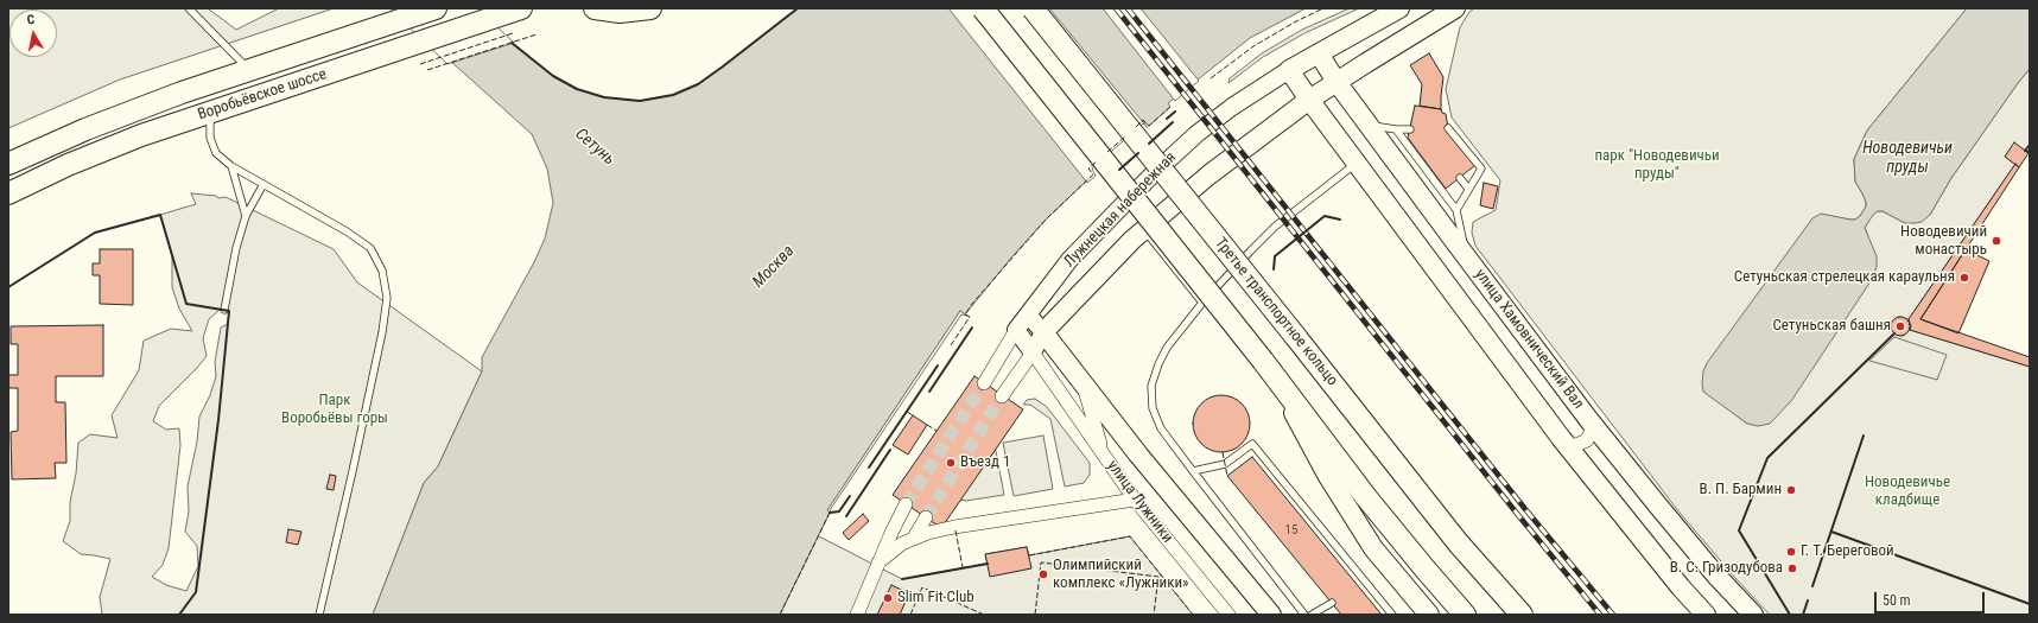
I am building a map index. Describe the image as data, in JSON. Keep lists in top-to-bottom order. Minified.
{"streets":{"main road":["Воробьёвское шоссе","Лужнецкая набережная","Третье транспортное кольцо","улица Хамовнический Вал"],"street":["улица Лужники"]},"crossings":[["Лужнецкая набережная","улица Хамовнический Вал"],["Лужнецкая набережная","улица Лужники"]],"water":["Сетунь","Новодевичьи пруды","Москва"],"parks":["парк \"Новодевичьи пруды\"","Парк Воробьёвы горы","Новодевичье кладбище"],"places":["Новодевичий монастырь","Сетуньская стрелецкая караульня","Сетуньская башня","Въезд 1","В. П. Бармин","Г. Т. Береговой","В. С. Гризодубова","Олимпийский комплекс «Лужники»","Slim Fit Club"],"house_numbers":["15"],"scale_bar":"50 m","north":"top"}
